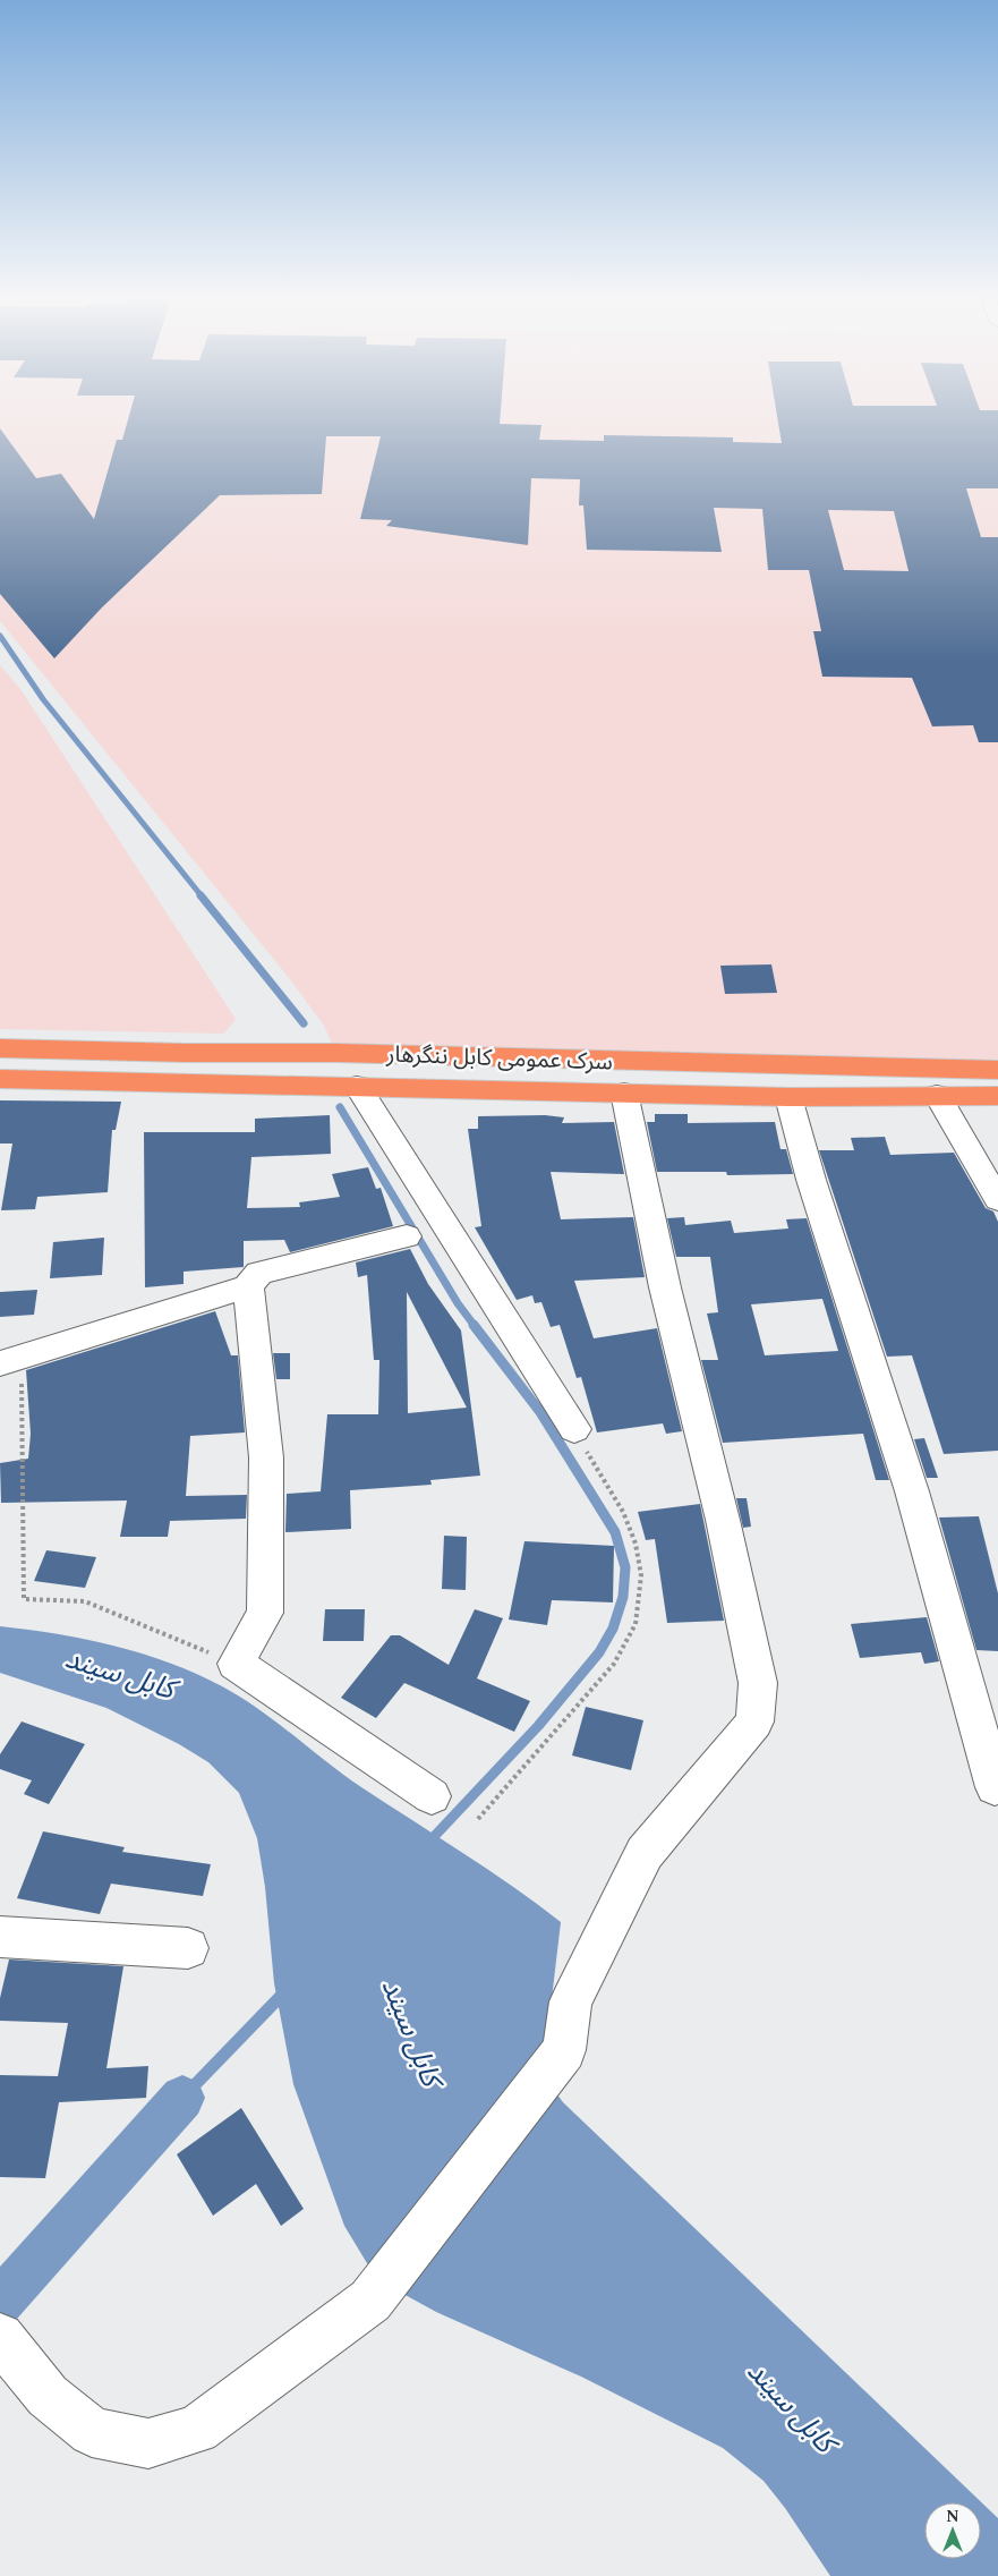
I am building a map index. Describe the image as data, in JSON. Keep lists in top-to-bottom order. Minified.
{"streets":{"highway":["سرک عمومی کابل ننگرهار"]},"water":["کابل سيند"],"north":"top"}
